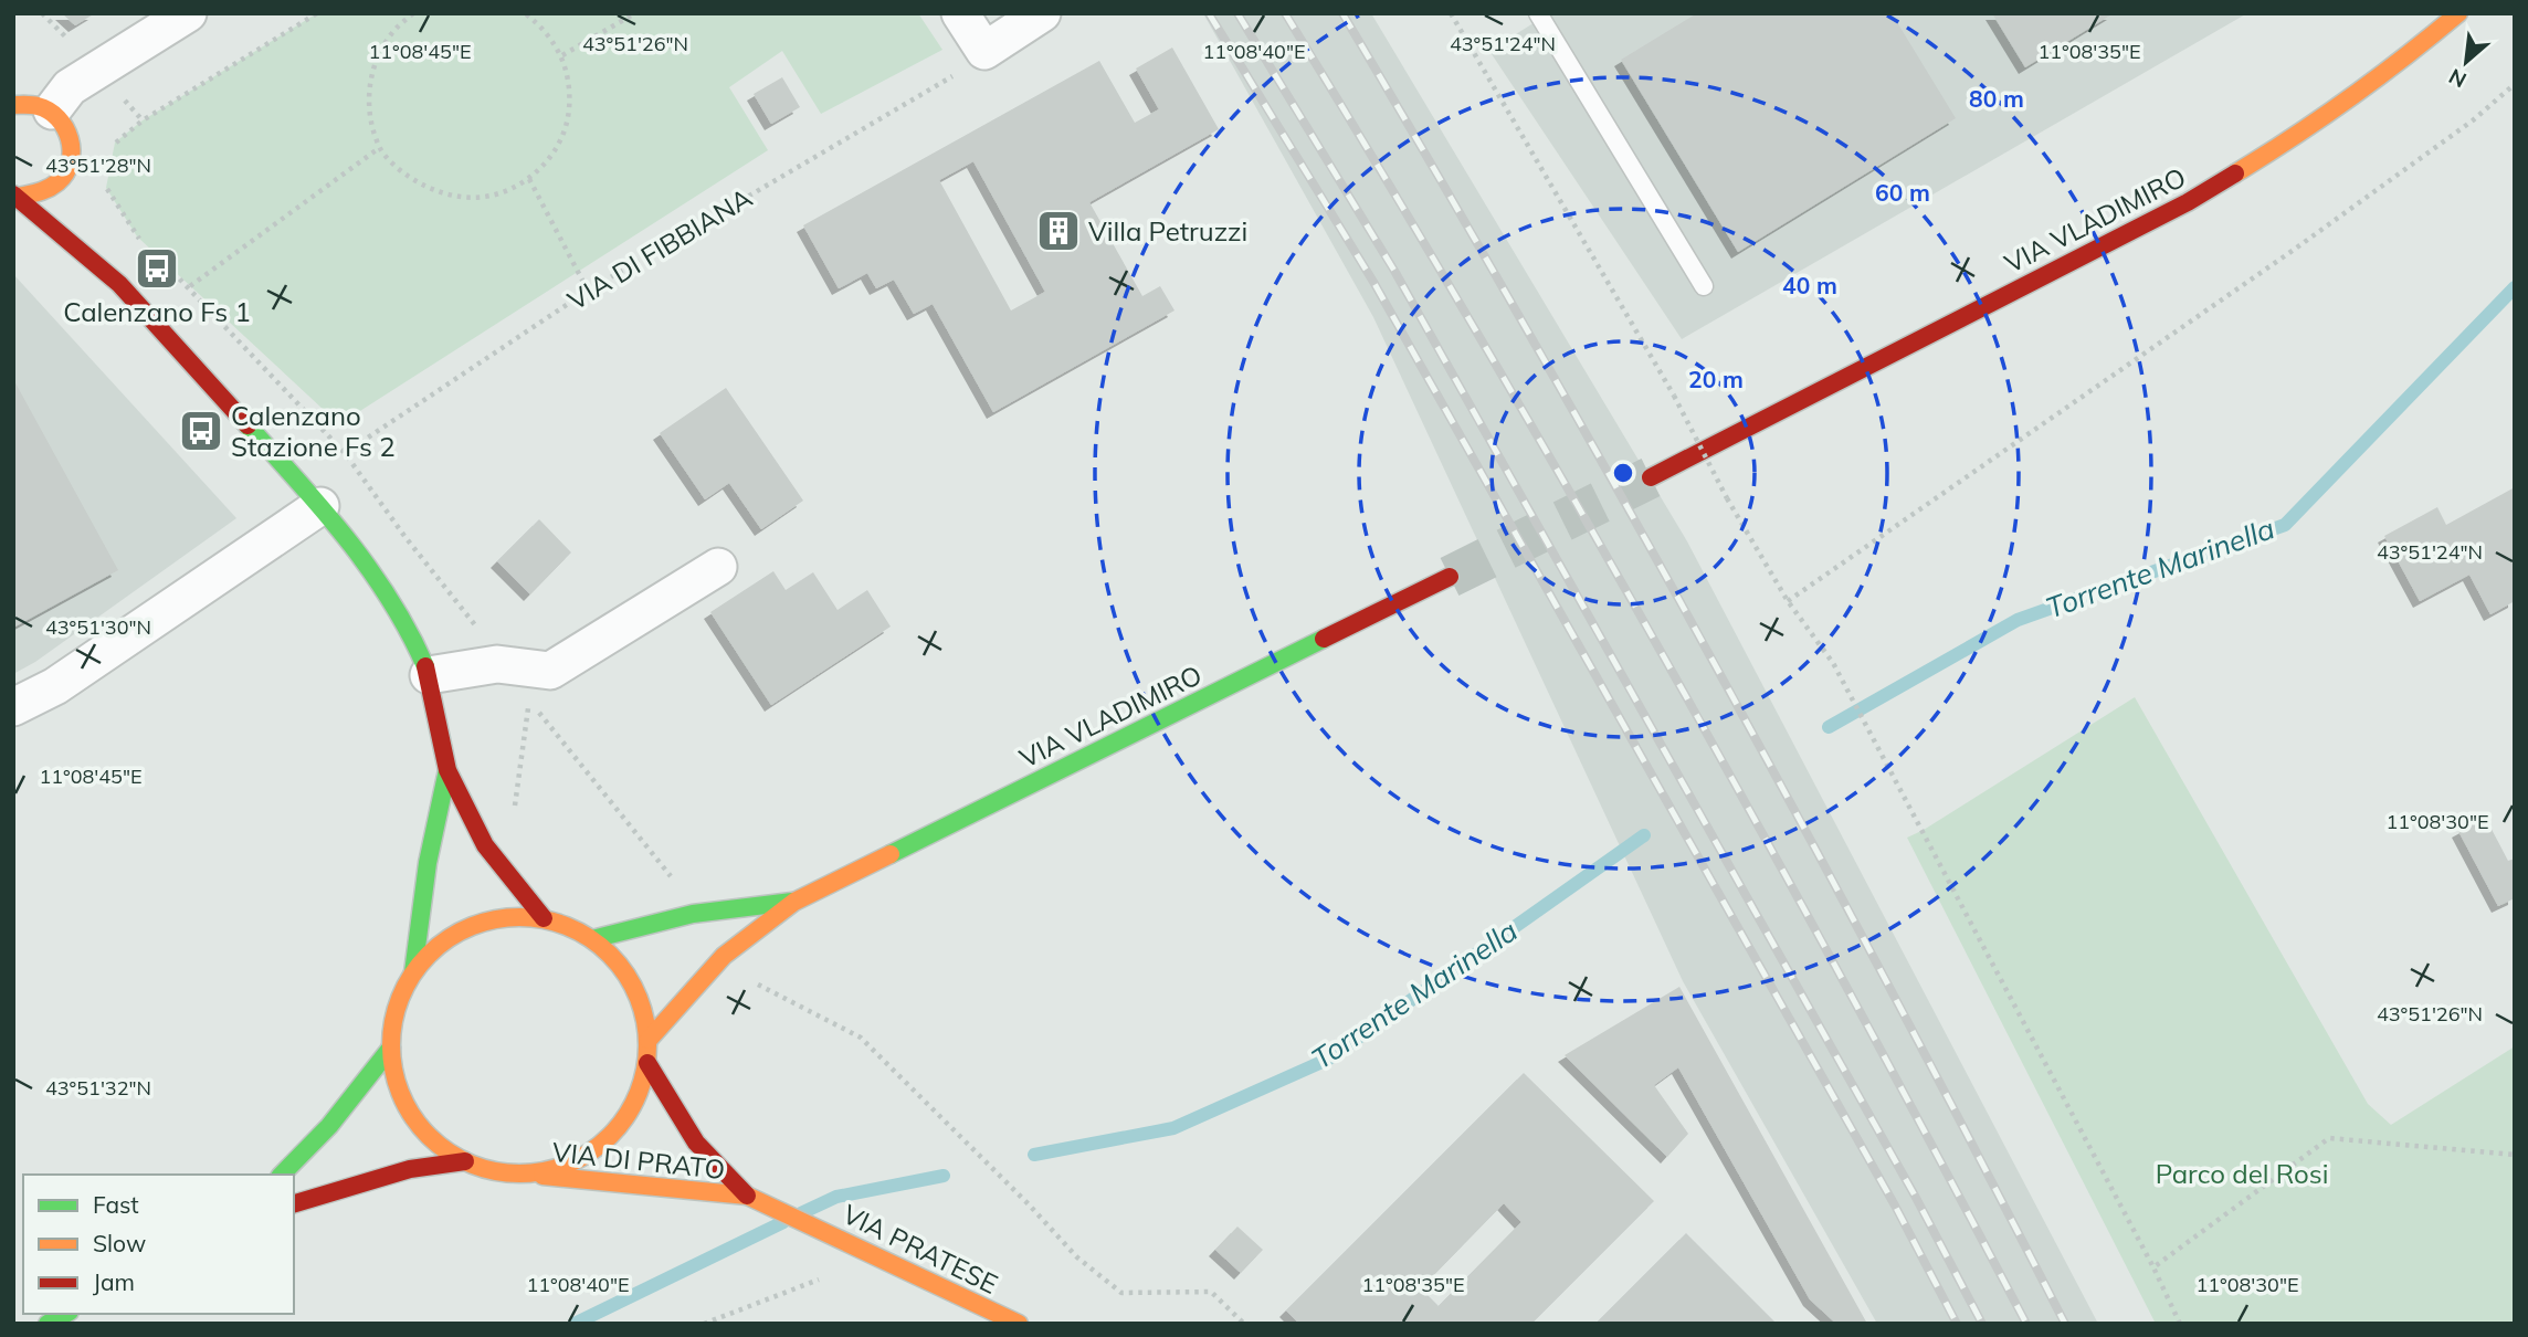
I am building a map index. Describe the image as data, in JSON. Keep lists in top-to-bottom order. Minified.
{"streets":{"main road":["VIA VLADIMIRO","VIA DI PRATO","VIA PRATESE"],"path":["VIA DI FIBBIANA"]},"crossings":[["VIA VLADIMIRO","VIA DI PRATO"],["VIA DI PRATO","VIA PRATESE"]],"water":["Torrente Marinella"],"parks":["Parco del Rosi"],"places":{"building":["Villa Petruzzi"],"bus stop":["Calenzano Fs 1","Calenzano Stazione Fs 2"]},"legend":["Fast","Slow","Jam"],"north":"bottom left","coordinates":["43°51'26\"N","43°51'24\"N","11°08'45\"E","11°08'40\"E","11°08'35\"E","43°51'28\"N","43°51'30\"N","11°08'30\"E","43°51'32\"N"],"rings":["80 m","60 m","40 m","20 m"]}
